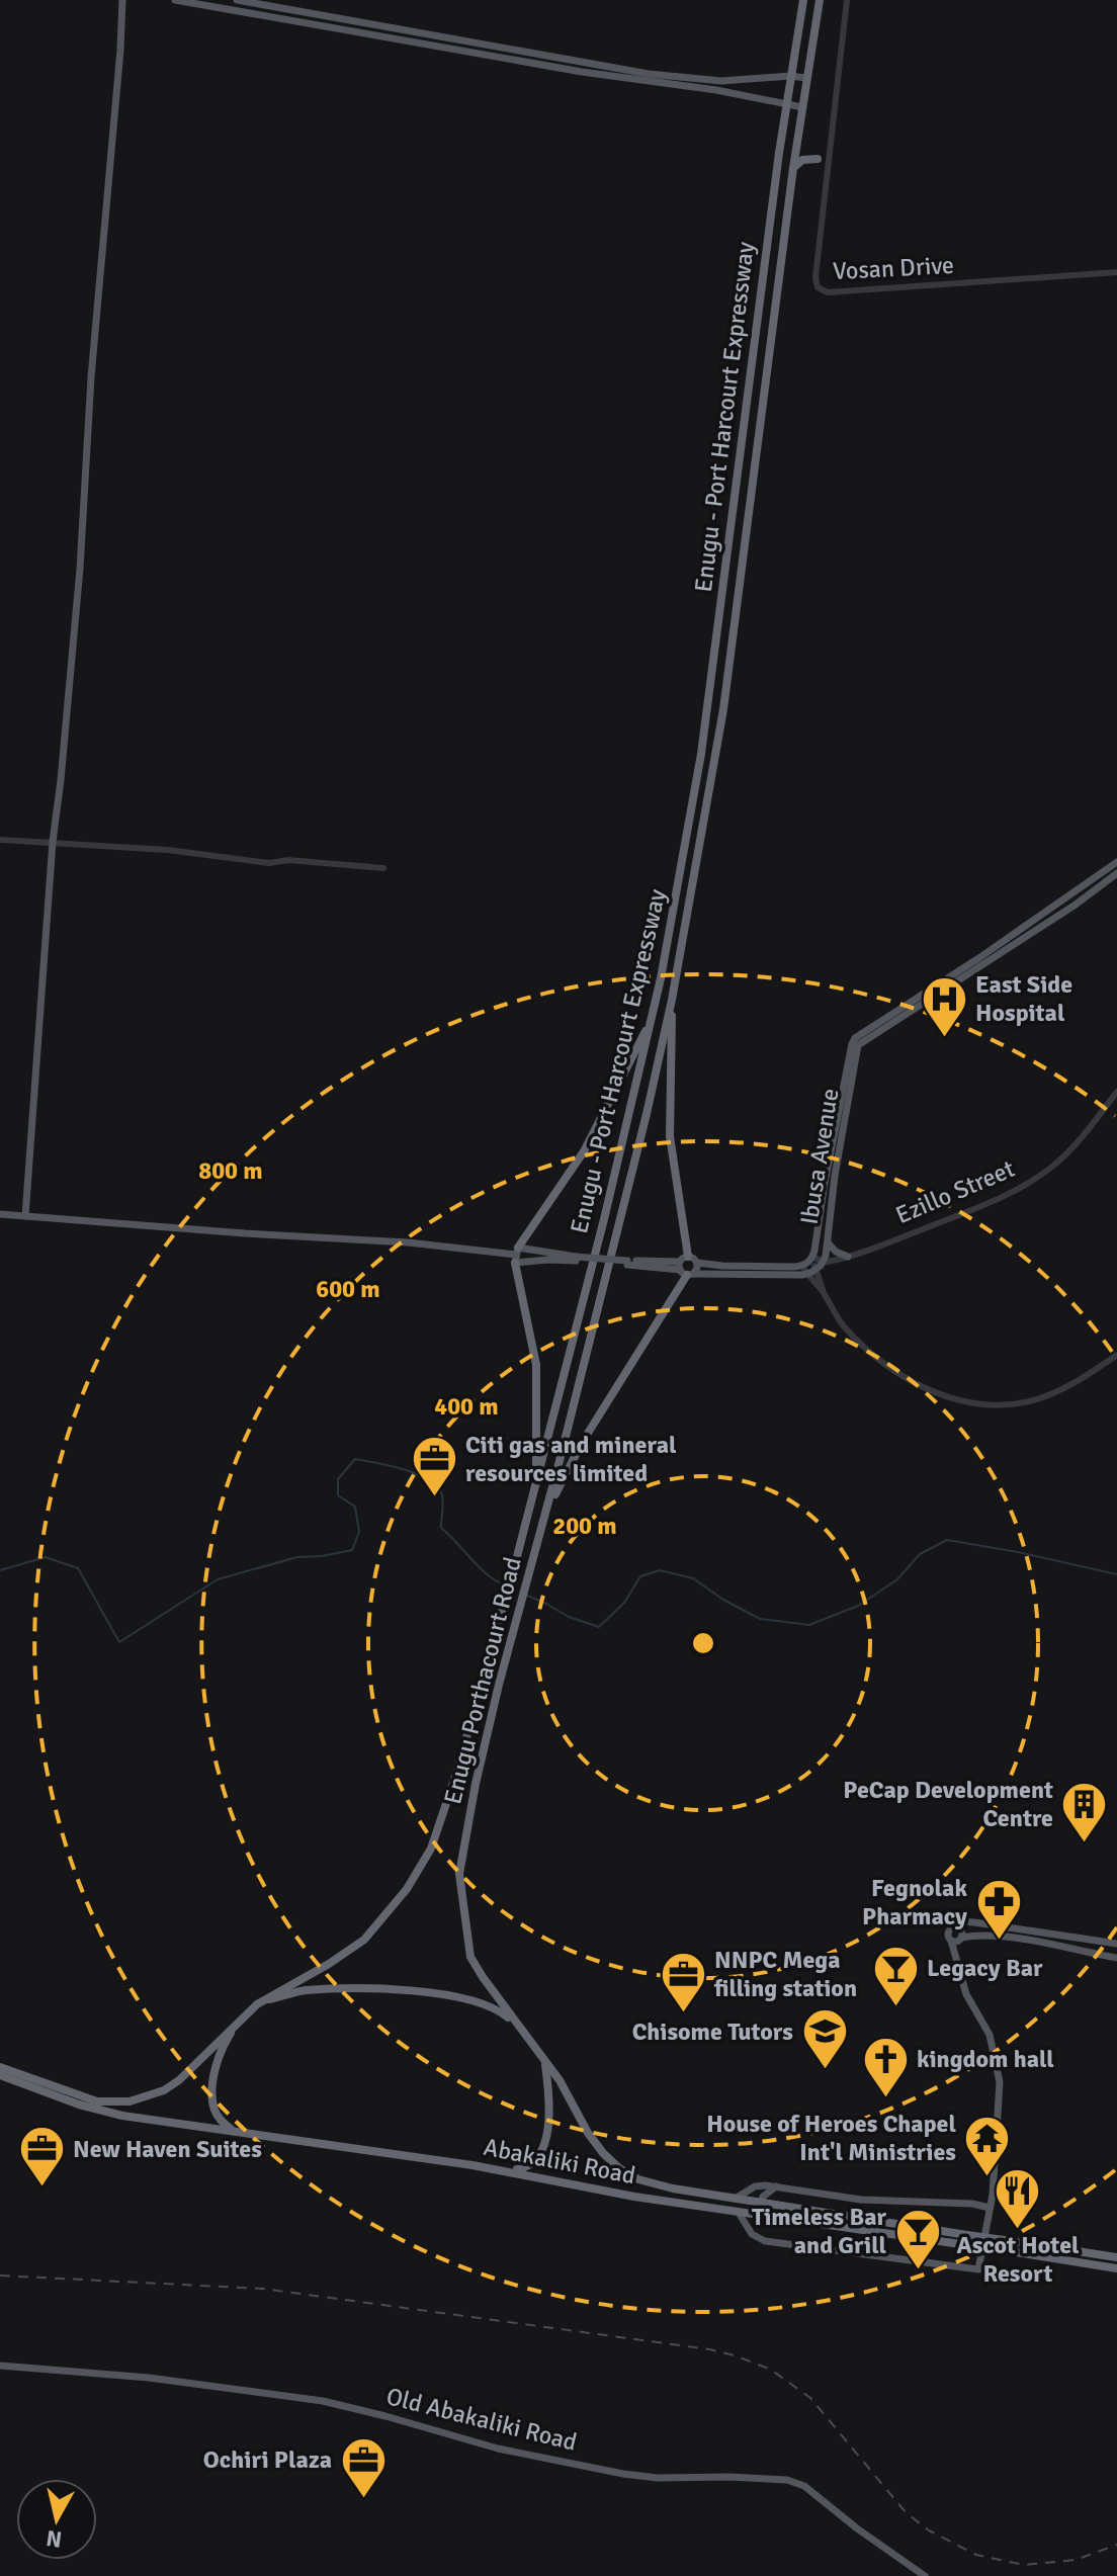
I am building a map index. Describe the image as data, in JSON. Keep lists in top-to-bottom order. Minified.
{"streets":{"highway":["Enugu - Port Harcourt Expressway","Enugu Porthacourt Road","Abakaliki Road"],"main road":["Ibusa Avenue","Old Abakaliki Road"],"street":["Vosan Drive","Ezillo Street"]},"crossings":[["Ibusa Avenue","Ezillo Street"],["Enugu Porthacourt Road","Abakaliki Road"]],"places":{"hospital":["East Side Hospital"],"office":["Citi gas and mineral resources limited","NNPC Mega filling station","New Haven Suites","Ochiri Plaza"],"building":["PeCap Development Centre"],"pharmacy":["Fegnolak Pharmacy"],"bar":["Legacy Bar","Timeless Bar and Grill"],"school or university":["Chisome Tutors"],"church":["kingdom hall"],"temple":["House of Heroes Chapel Int'l Ministries"],"restaurant":["Ascot Hotel Resort"]},"north":"bottom","rings":["800 m","600 m","400 m","200 m"]}
